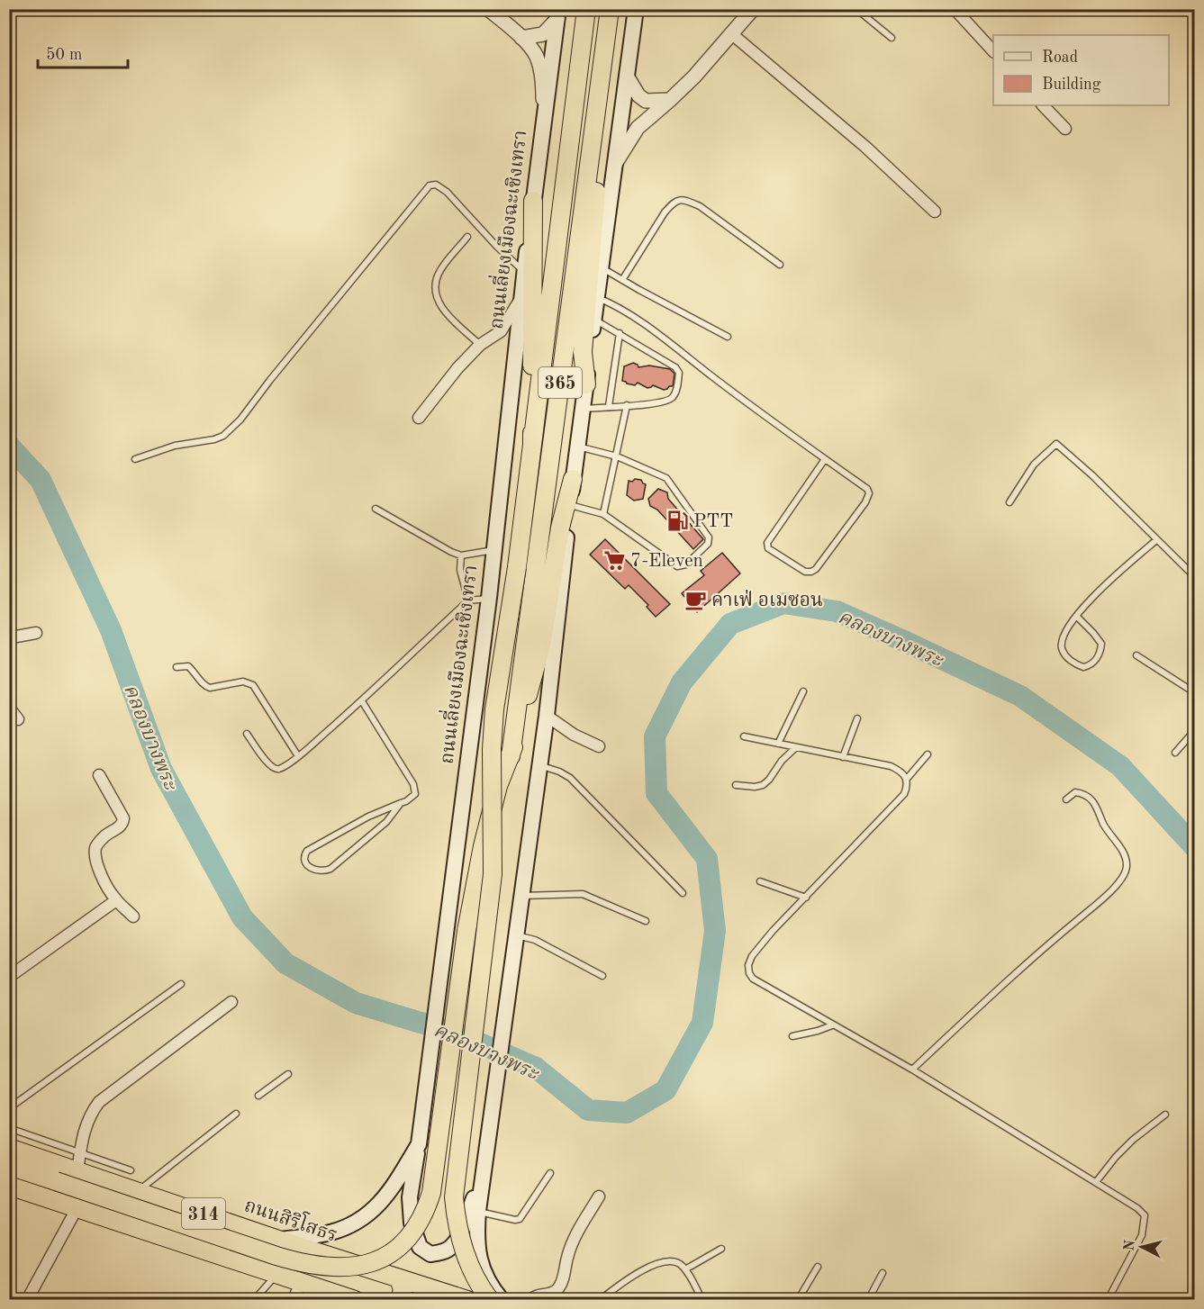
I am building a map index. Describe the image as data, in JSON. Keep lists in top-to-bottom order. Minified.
{"streets":{"highway":["365","314","ถนนสิริโสธร"],"main road":["ถนนเลี่ยงเมืองฉะเชิงเทรา"]},"crossings":[["ถนนเลี่ยงเมืองฉะเชิงเทรา","ถนนสิริโสธร"]],"water":["คลองบางพระ"],"places":{"fuel station":["PTT"],"supermarket":["7-Eleven"],"cafe":["คาเฟ่ อเมซอน"]},"legend":["Road","Building"],"scale_bar":"50 m","north":"left"}
